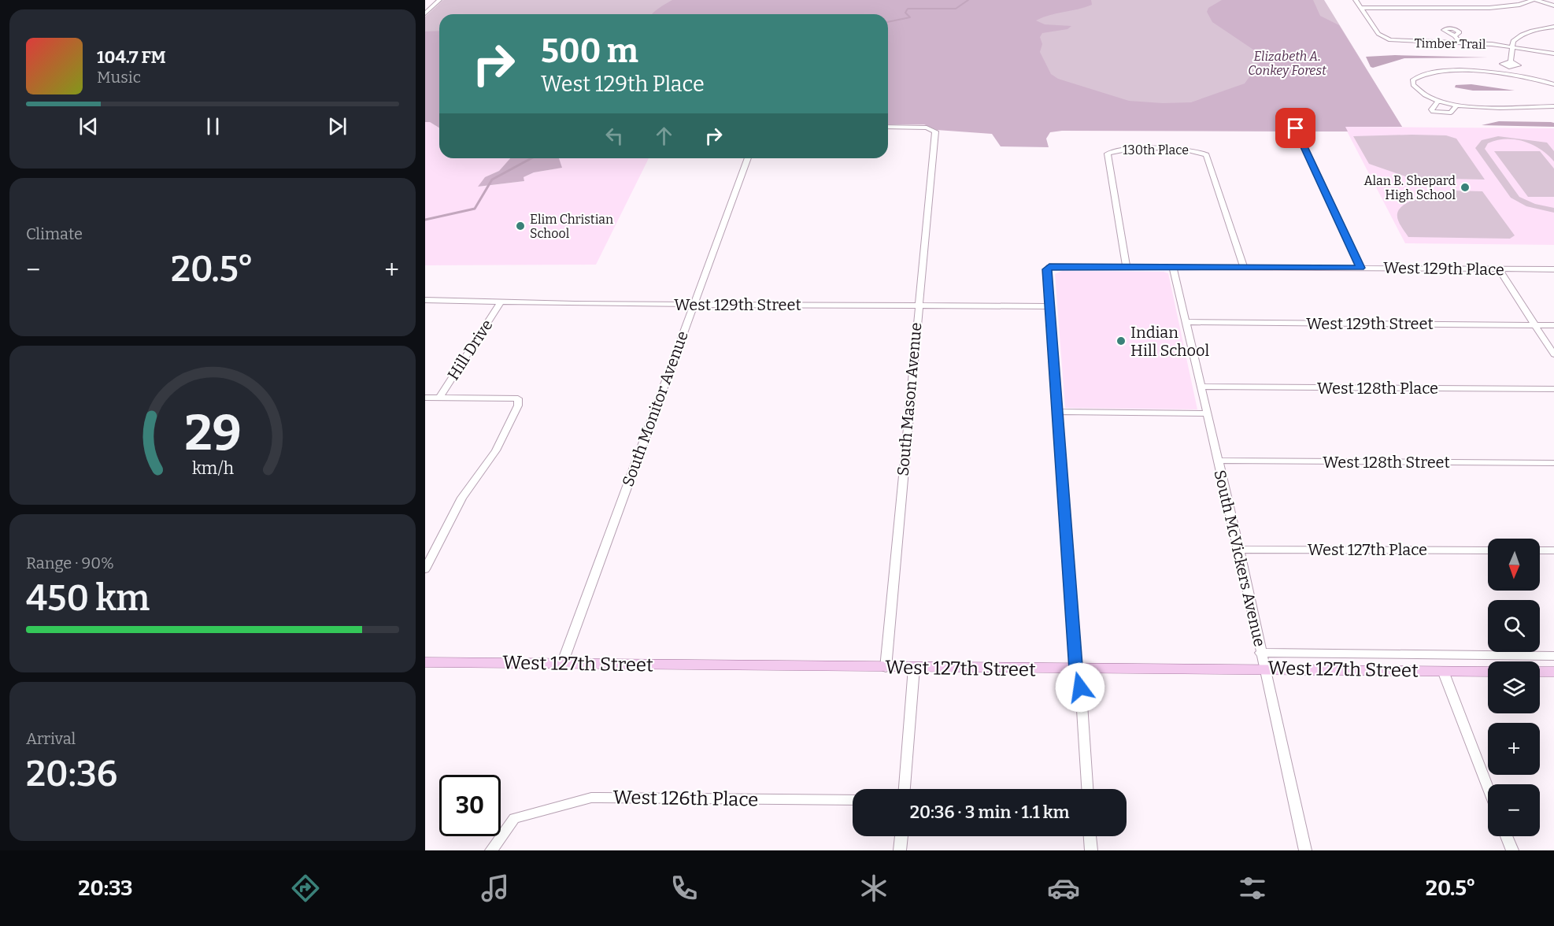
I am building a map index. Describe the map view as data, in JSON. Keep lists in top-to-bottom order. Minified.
{"streets":{"main road":["West 127th Street"],"street":["Timber Trail","130th Place","West 129th Place","West 129th Street","Hill Drive","West 128th Place","South Mason Avenue","South Monitor Avenue","West 128th Street","West 127th Place","South McVickers Avenue","West 126th Place"]},"crossings":[["130th Place","West 129th Place"],["West 129th Place","West 129th Street"],["West 129th Place","South McVickers Avenue"],["West 129th Street","Hill Drive"],["West 129th Street","South Mason Avenue"],["West 129th Street","South Monitor Avenue"],["West 129th Street","South McVickers Avenue"],["West 128th Place","South McVickers Avenue"],["South Mason Avenue","West 127th Street"],["South Monitor Avenue","West 127th Street"],["West 128th Street","South McVickers Avenue"],["West 127th Place","South McVickers Avenue"],["South McVickers Avenue","West 127th Street"]],"parks":["Elizabeth A. Conkey Forest"],"places":["Alan B. Shepard High School","Elim Christian School","Indian Hill School"],"north":"bottom","page":{"turn":["500 m","West 129th Place"],"song":["104.7 FM","Music"],"tile":["Climate",["Range · 90%","450 km"],["Arrival","20:36"]],"heat":["−","20.5°","+"],"map_buttons":["+","−"],"limit":"30","trip":"20:36 · 3 min · 1.1 km","tabs":["20:33","20.5°"],"gauge":["29","km/h"]}}
